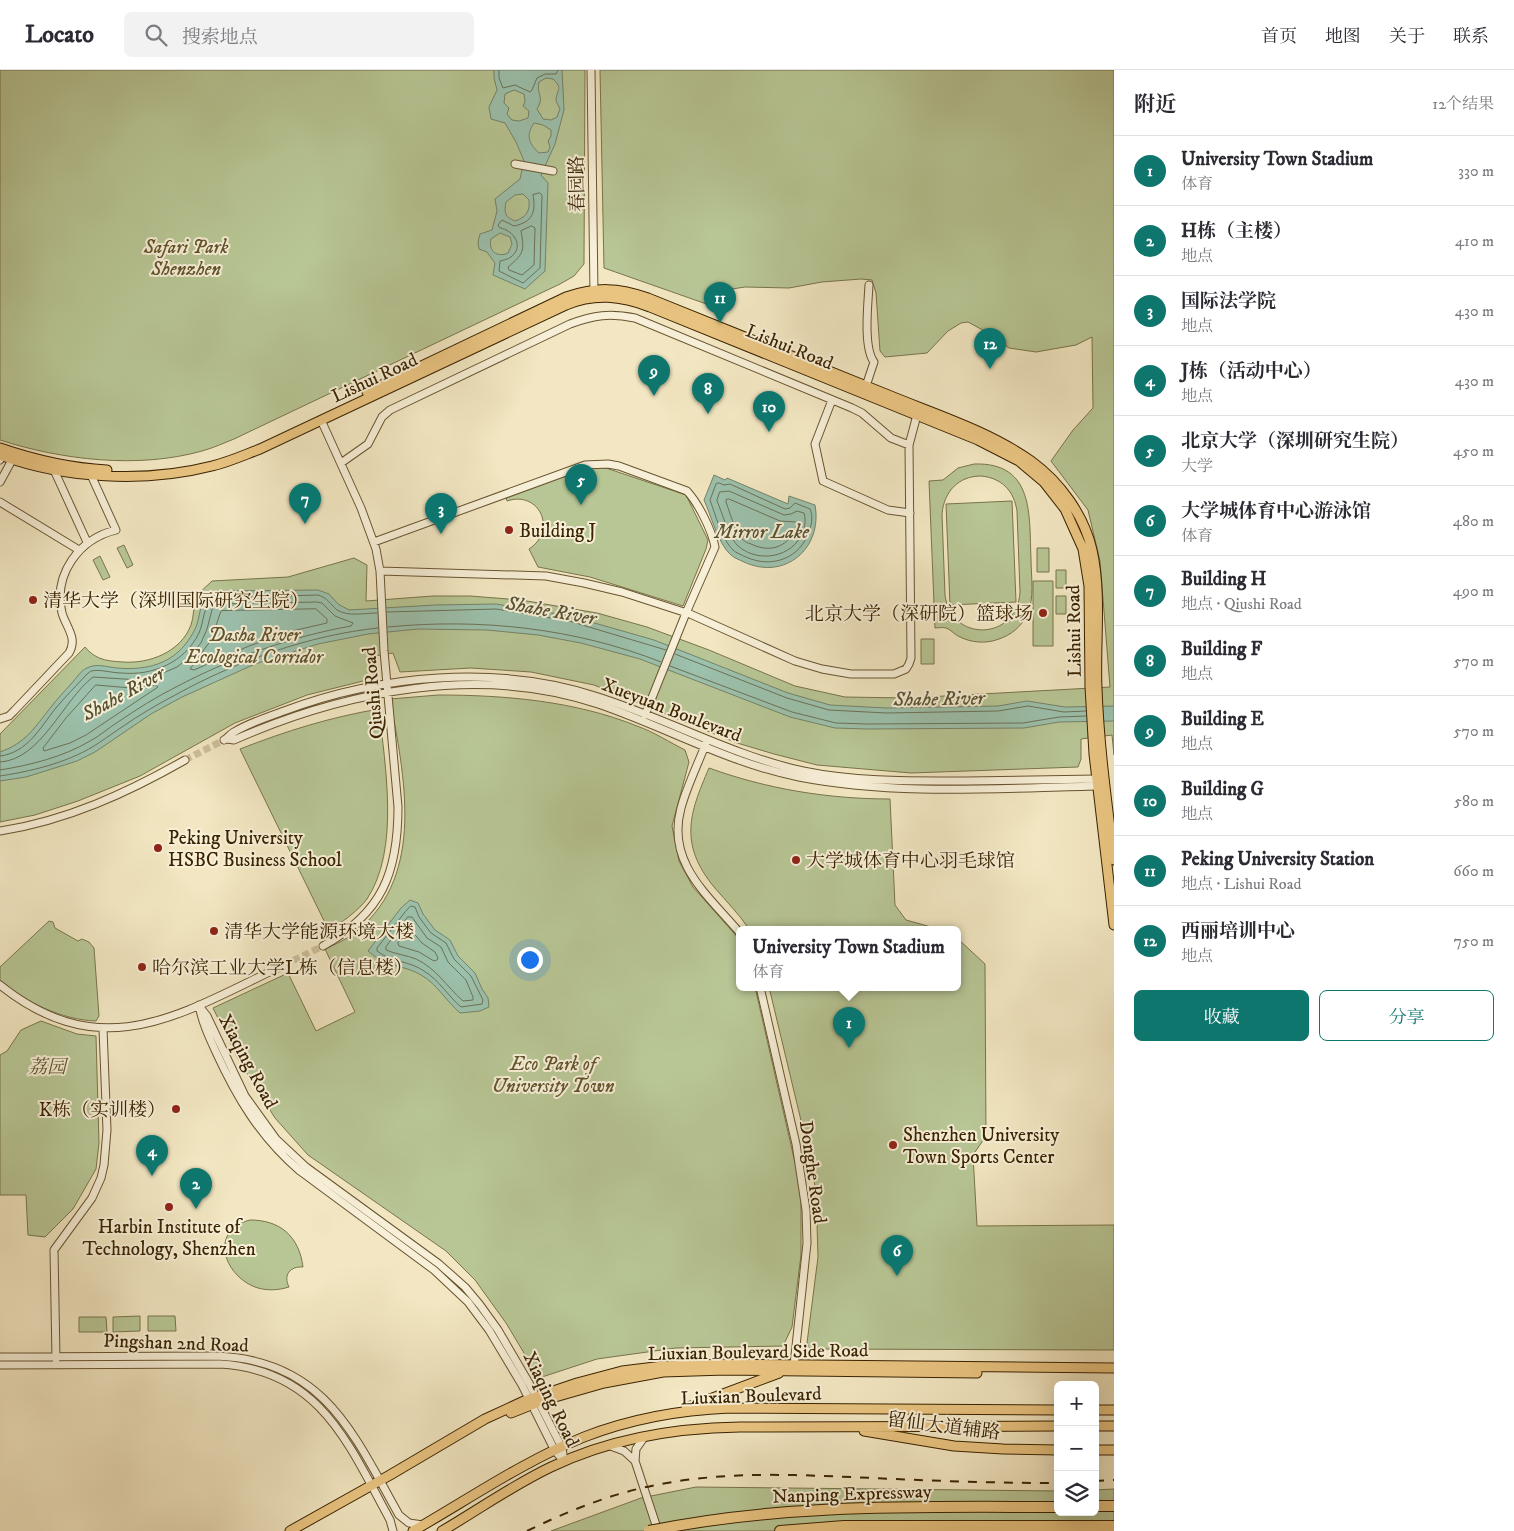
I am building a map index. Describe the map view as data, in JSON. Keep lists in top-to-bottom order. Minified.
{"streets":{"highway":["Nanping Expressway"],"main road":["Lishui Road","Xueyuan Boulevard","Liuxian Boulevard Side Road","Liuxian Boulevard","留仙大道辅路"],"street":["春园路","Qiushi Road","Xiaqing Road","Donghe Road","Pingshan 2nd Road"]},"crossings":[["春园路","Lishui Road"],["Lishui Road","Qiushi Road"],["Lishui Road","Xueyuan Boulevard"],["Qiushi Road","Xueyuan Boulevard"],["Xiaqing Road","Liuxian Boulevard Side Road"],["Xiaqing Road","Liuxian Boulevard"],["Donghe Road","Liuxian Boulevard Side Road"],["Pingshan 2nd Road","Liuxian Boulevard Side Road"],["Pingshan 2nd Road","Liuxian Boulevard"],["Liuxian Boulevard","留仙大道辅路"]],"water":["Mirror Lake","Shahe River"],"parks":["Safari Park Shenzhen","Dasha River Ecological Corridor","Eco Park of University Town","荔园"],"places":["Building J","清华大学（深圳国际研究生院）","北京大学（深研院）篮球场","Peking University HSBC Business School","大学城体育中心羽毛球馆","清华大学能源环境大楼","哈尔滨工业大学L栋（信息楼）","K栋（实训楼）","Shenzhen University Town Sports Center","Harbin Institute of Technology, Shenzhen"],"page":{"header":"Locato","search":"搜索地点","nav":["首页","地图","关于","联系"],"heading":["附近","12个结果"],"list":[{"mark":"1","name":"University Town Stadium","note":"体育","value":"330 m"},{"mark":"2","name":"H栋（主楼）","note":"地点","value":"410 m"},{"mark":"3","name":"国际法学院","note":"地点","value":"430 m"},{"mark":"4","name":"J栋（活动中心）","note":"地点","value":"430 m"},{"mark":"5","name":"北京大学（深圳研究生院）","note":"大学","value":"450 m"},{"mark":"6","name":"大学城体育中心游泳馆","note":"体育","value":"480 m"},{"mark":"7","name":"Building H","note":"地点 · Qiushi Road","value":"490 m"},{"mark":"8","name":"Building F","note":"地点","value":"570 m"},{"mark":"9","name":"Building E","note":"地点","value":"570 m"},{"mark":"10","name":"Building G","note":"地点","value":"580 m"},{"mark":"11","name":"Peking University Station","note":"地点 · Lishui Road","value":"660 m"},{"mark":"12","name":"西丽培训中心","note":"地点","value":"750 m"}],"pins":["11","12","9","8","10","5","7","3","1","4","2","6"],"popup":["University Town Stadium","体育"],"buttons":["收藏","分享"],"map_buttons":["+","−"]}}
